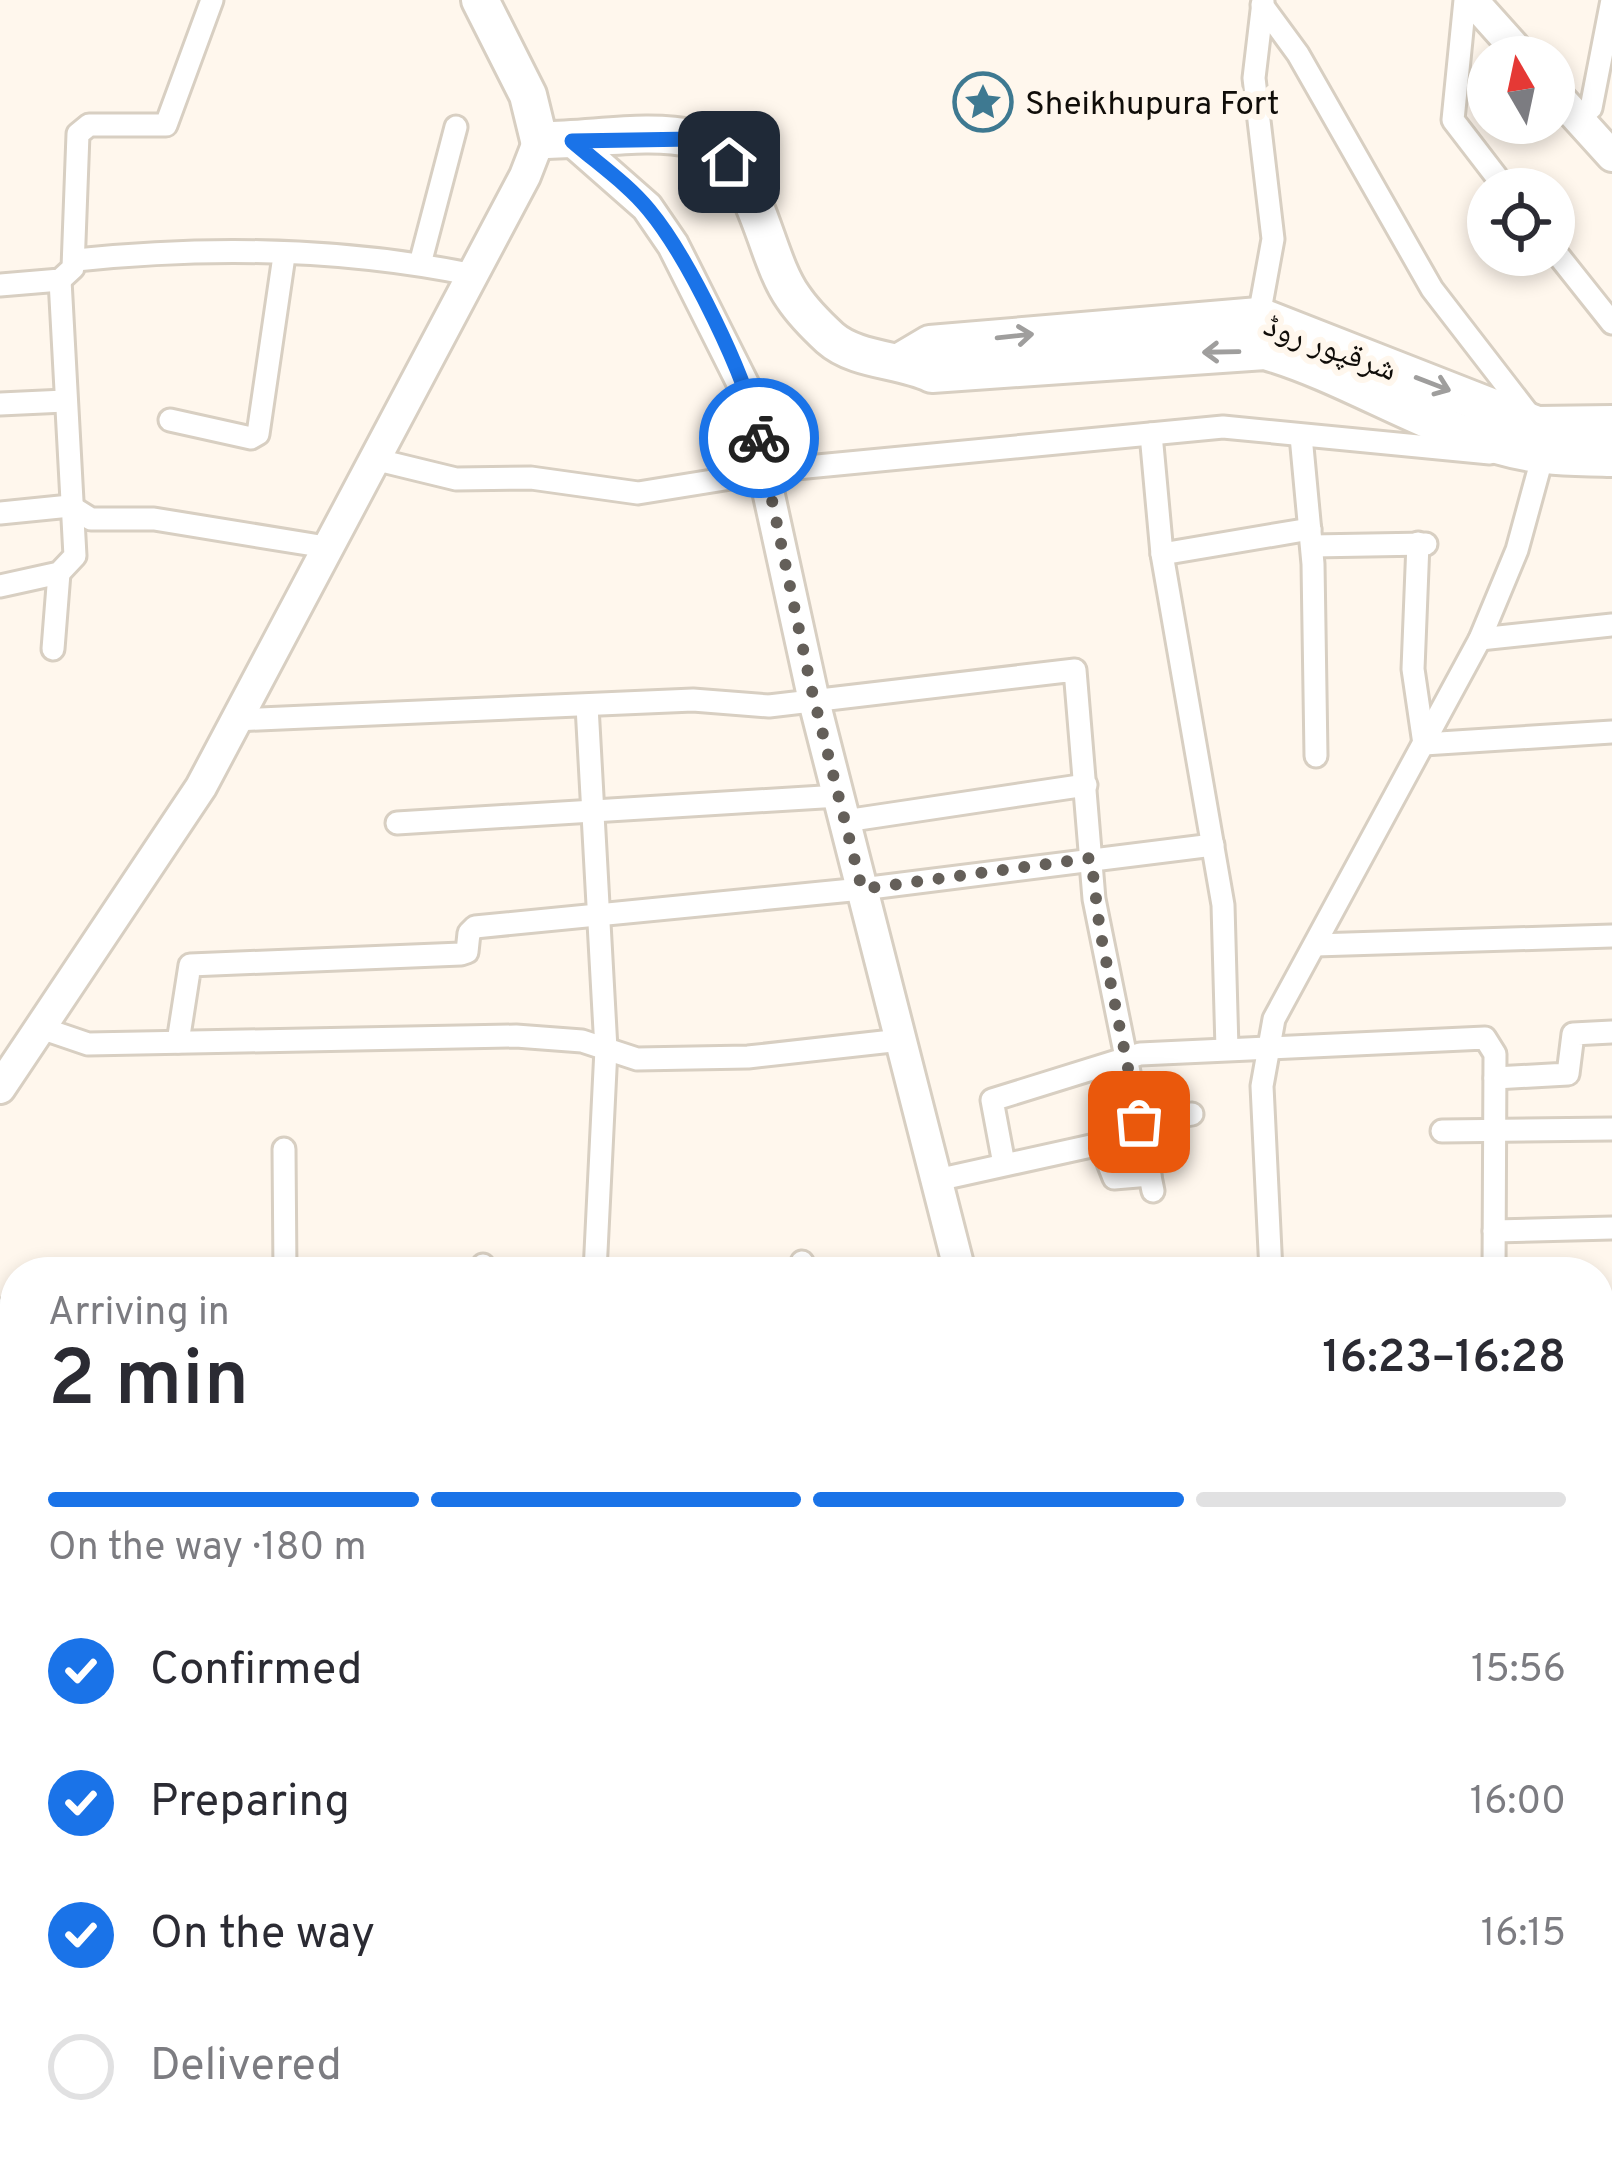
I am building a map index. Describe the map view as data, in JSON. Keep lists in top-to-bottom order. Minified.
{"streets":{"main road":["شرقپور روڈ"]},"places":{"place":["Sheikhupura Fort"]},"north":"top","page":{"heading":["2 min","Arriving in","16:23–16:28"],"bar":"On the way · 180 m","list":[["Confirmed","15:56"],["Preparing","16:00"],["On the way","16:15"],"Delivered"]}}
